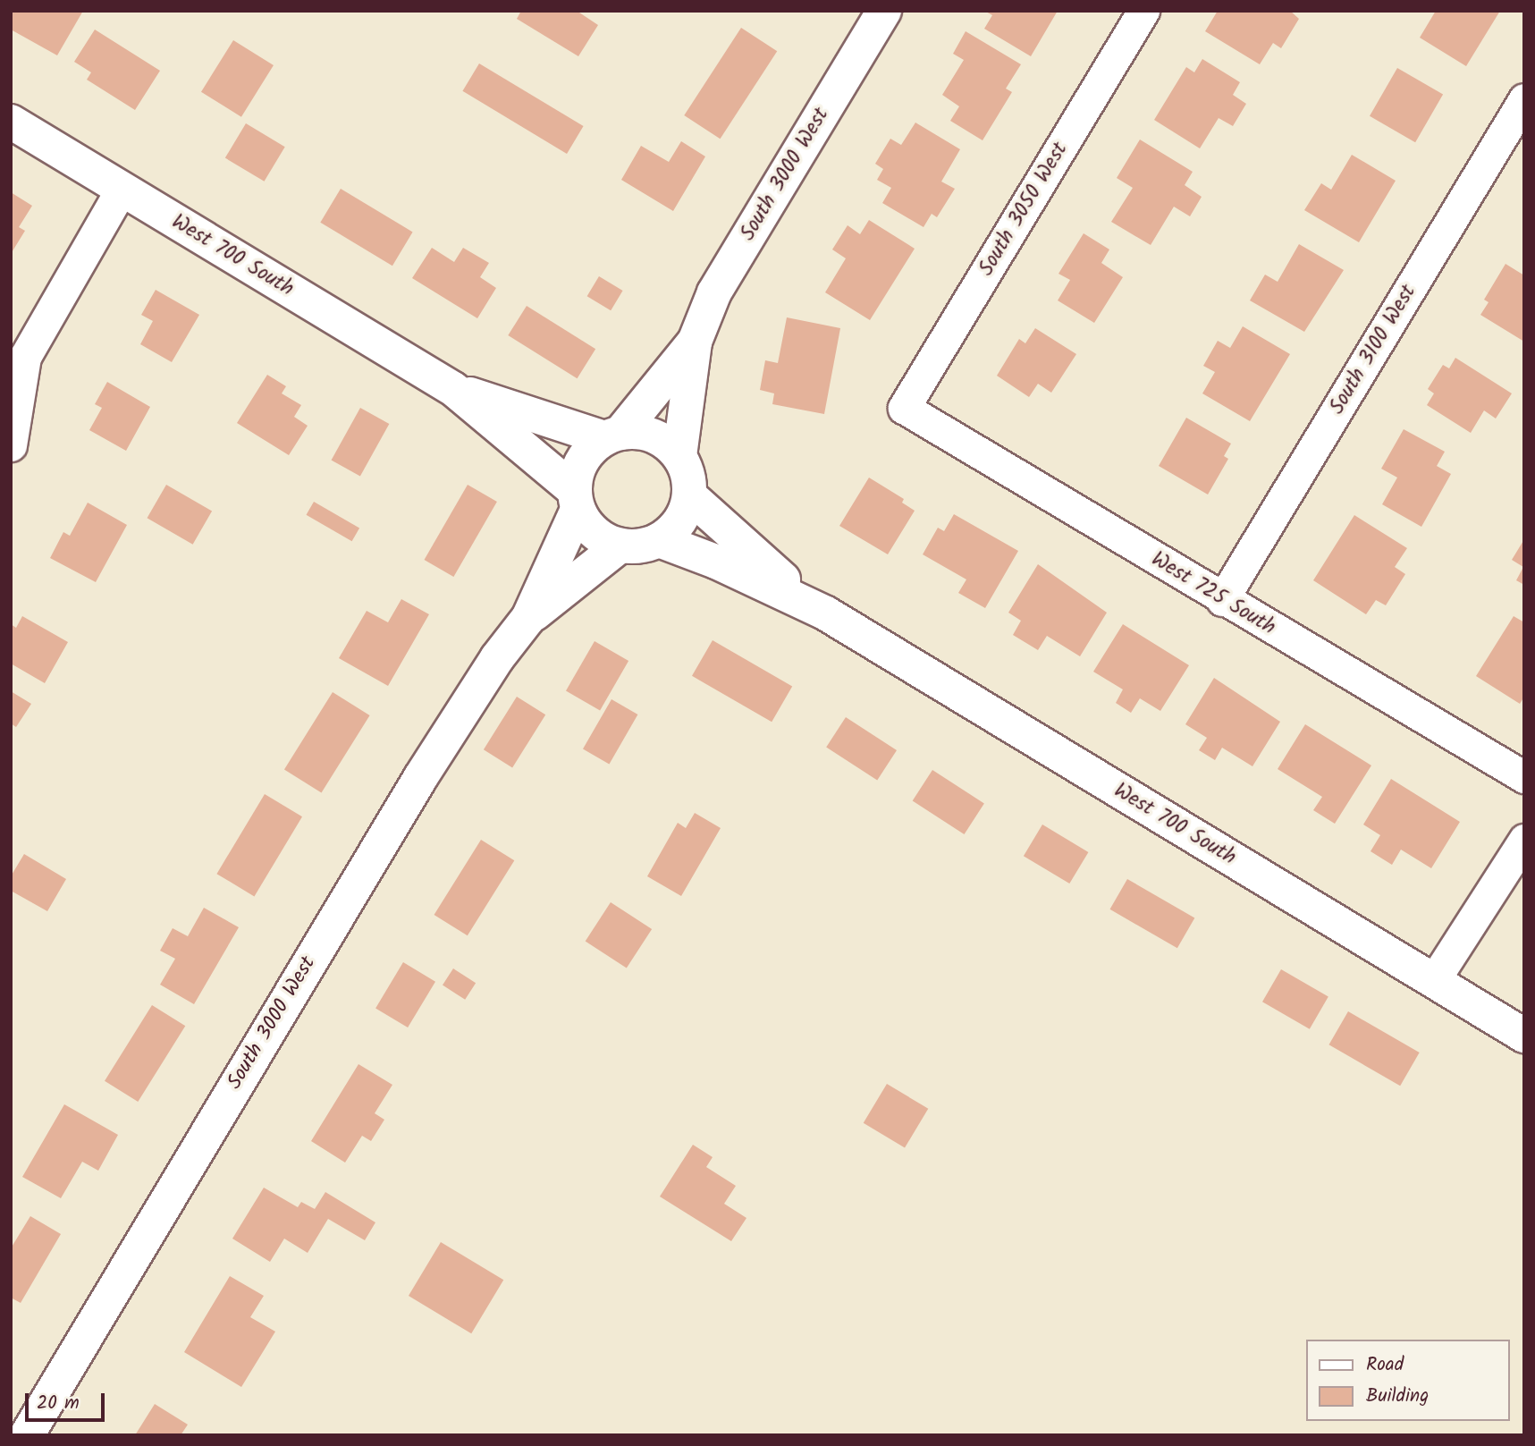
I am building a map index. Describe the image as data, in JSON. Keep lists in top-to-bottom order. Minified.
{"streets":{"main road":["South 3000 West","West 700 South"],"street":["South 3050 West","South 3100 West","West 725 South"]},"crossings":[["South 3000 West","West 700 South"],["South 3050 West","West 725 South"],["South 3100 West","West 725 South"]],"legend":["Road","Building"],"scale_bar":"20 m"}
